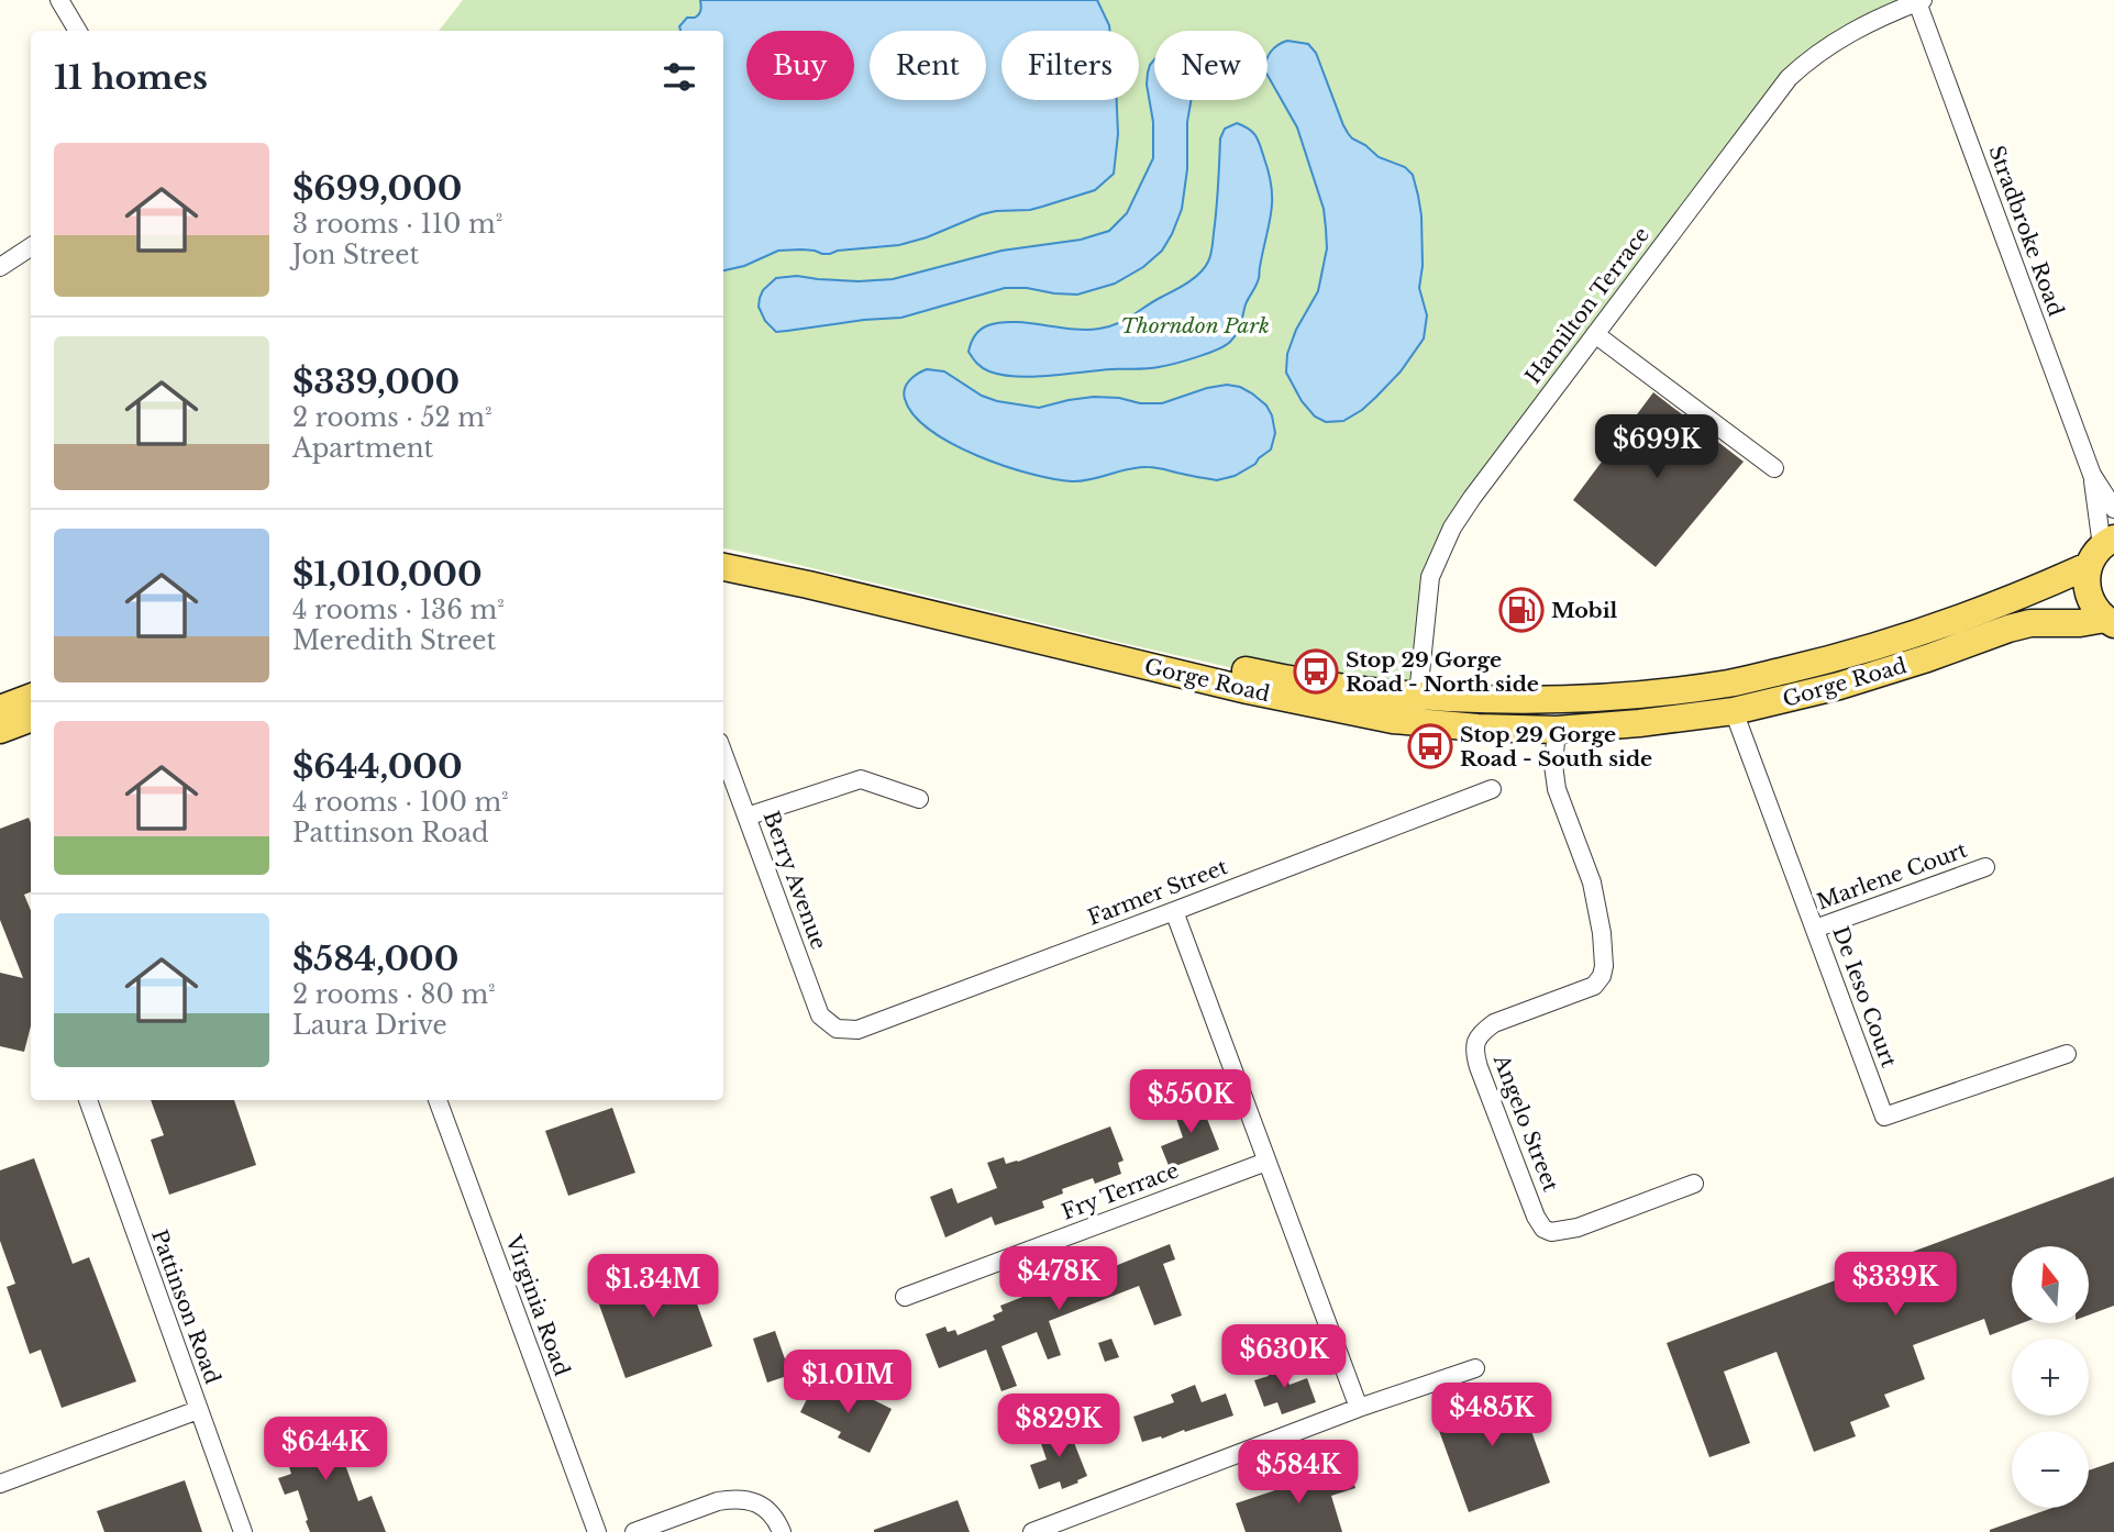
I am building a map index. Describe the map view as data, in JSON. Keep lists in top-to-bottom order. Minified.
{"streets":{"main road":["Gorge Road"],"street":["Stradbroke Road","Hamilton Terrace","Marlene Court","Berry Avenue","Farmer Street","De Ieso Court","Angelo Street","Fry Terrace","Virginia Road","Pattinson Road"]},"crossings":[["Stradbroke Road","Hamilton Terrace"],["Stradbroke Road","Gorge Road"],["Hamilton Terrace","Gorge Road"],["Gorge Road","De Ieso Court"],["Gorge Road","Angelo Street"],["Marlene Court","De Ieso Court"],["Berry Avenue","Farmer Street"]],"parks":["Thorndon Park"],"places":{"fuel station":["Mobil"],"bus stop":["Stop 29 Gorge Road - North side","Stop 29 Gorge Road - South side"]},"north":"top","page":{"chip":["Buy","Rent","Filters","New"],"heading":"11 homes","list":[{"name":"$699,000","note":"3 rooms · 110 m² · Jon Street"},{"name":"$339,000","note":"2 rooms · 52 m² · Apartment"},{"name":"$1,010,000","note":"4 rooms · 136 m² · Meredith Street"},{"name":"$644,000","note":"4 rooms · 100 m² · Pattinson Road"},{"name":"$584,000","note":"2 rooms · 80 m² · Laura Drive"}],"price":["$699K","$550K","$478K","$339K","$1.34M","$630K","$1.01M","$485K","$829K","$644K","$584K"],"map_buttons":["+","−"]}}
